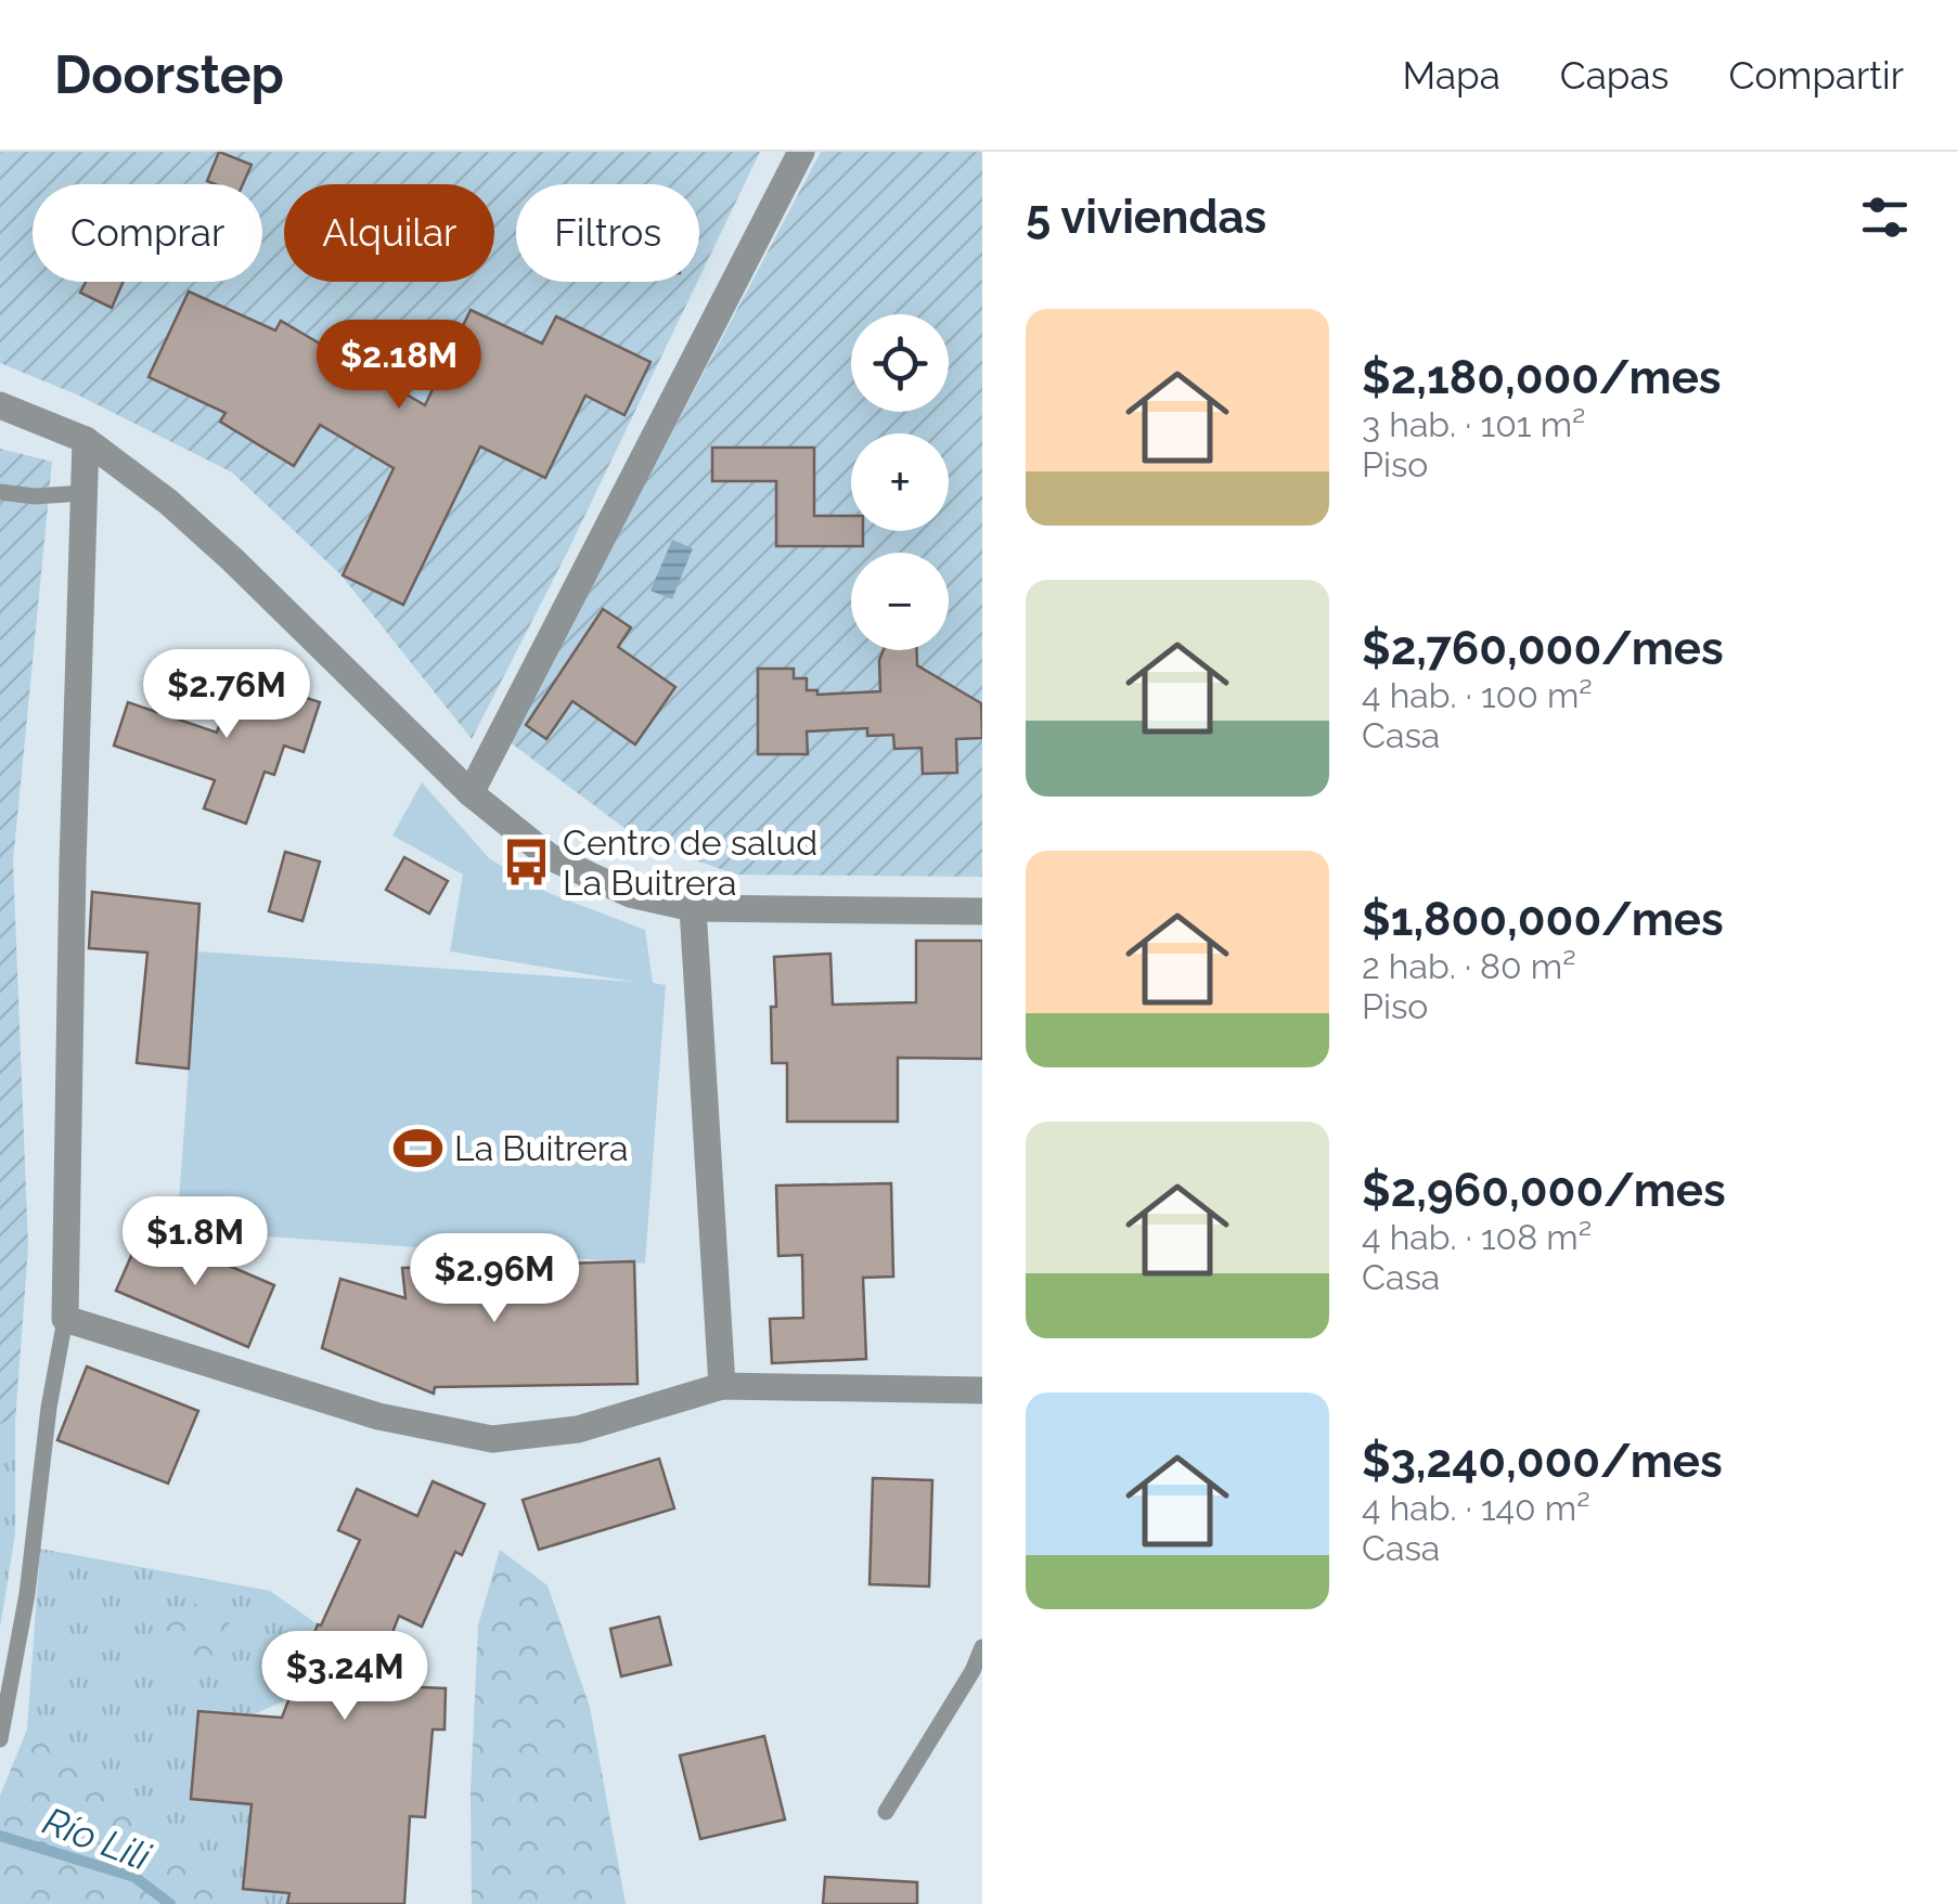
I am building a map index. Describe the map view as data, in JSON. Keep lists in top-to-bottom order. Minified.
{"water":["Río Lili"],"places":{"bus stop":["Centro de salud La Buitrera"],"sports":["La Buitrera"]},"page":{"header":"Doorstep","nav":["Mapa","Capas","Compartir"],"heading":"5 viviendas","chip":["Comprar","Alquilar","Filtros"],"list":[{"name":"$2,180,000/mes","note":"3 hab. · 101 m² · Piso"},{"name":"$2,760,000/mes","note":"4 hab. · 100 m² · Casa"},{"name":"$1,800,000/mes","note":"2 hab. · 80 m² · Piso"},{"name":"$2,960,000/mes","note":"4 hab. · 108 m² · Casa"},{"name":"$3,240,000/mes","note":"4 hab. · 140 m² · Casa"}],"map_buttons":["+","−"],"price":["$2.18M","$2.76M","$1.8M","$2.96M","$3.24M"]}}
